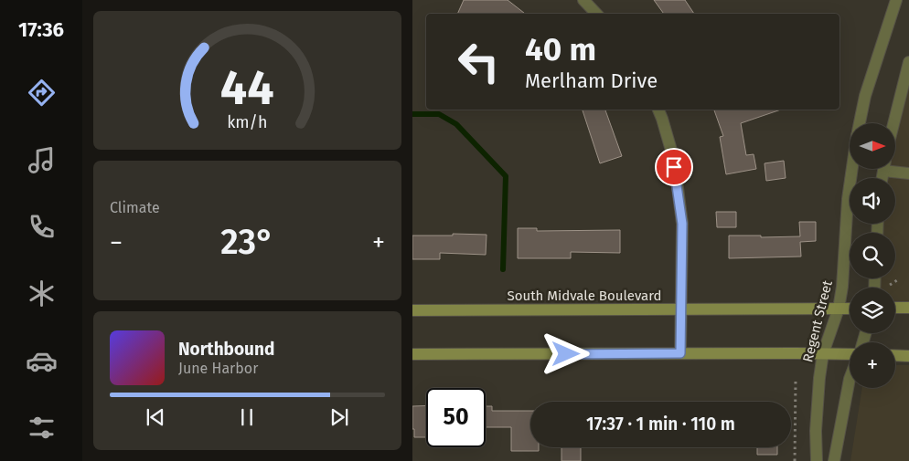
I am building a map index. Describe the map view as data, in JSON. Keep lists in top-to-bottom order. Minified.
{"streets":{"main road":["South Midvale Boulevard"],"street":["Regent Street"]},"crossings":[["South Midvale Boulevard","Regent Street"]],"north":"right","page":{"tabs":"17:36","turn":["40 m","Merlham Drive"],"map_buttons":"+","tile":"Climate","heat":["−","23°","+"],"song":["Northbound","June Harbor"],"limit":"50","trip":"17:37 · 1 min · 110 m","gauge":["44","km/h"]}}
